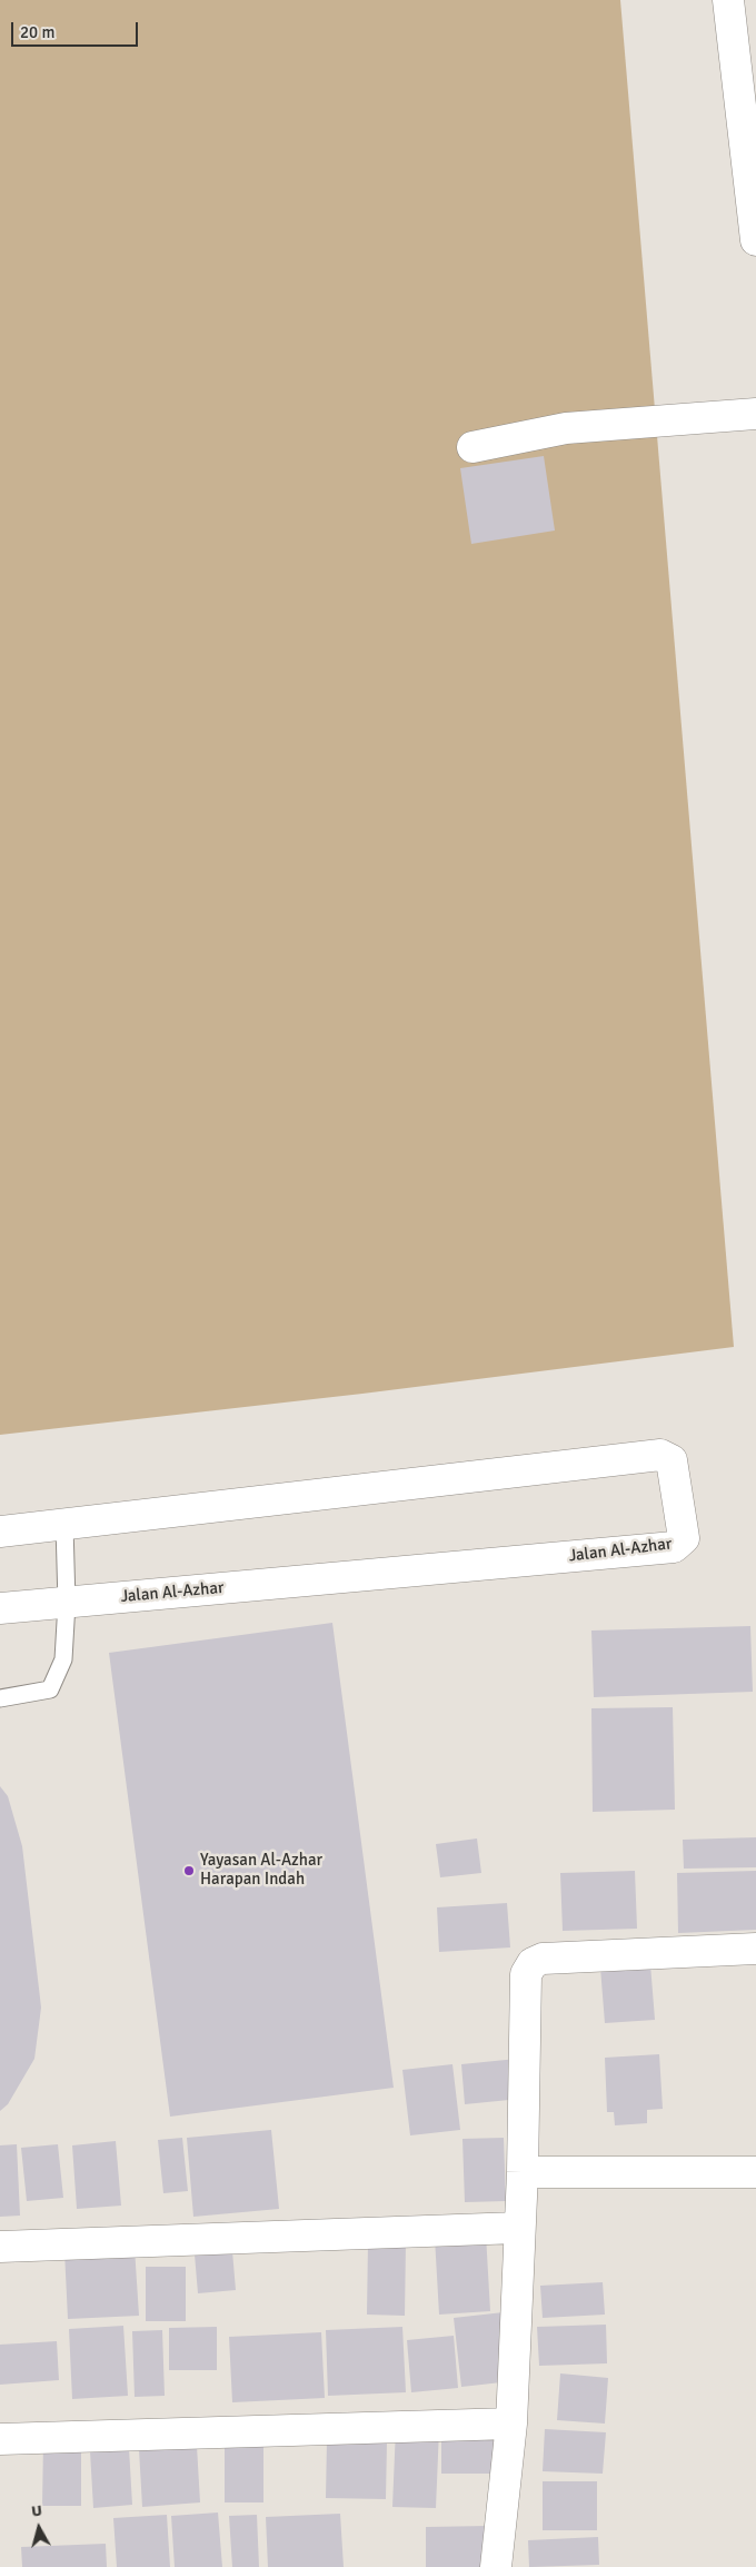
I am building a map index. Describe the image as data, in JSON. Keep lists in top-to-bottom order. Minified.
{"streets":{"street":["Jalan Al-Azhar"]},"places":["Yayasan Al-Azhar Harapan Indah"],"scale_bar":"20 m","north":"top"}
